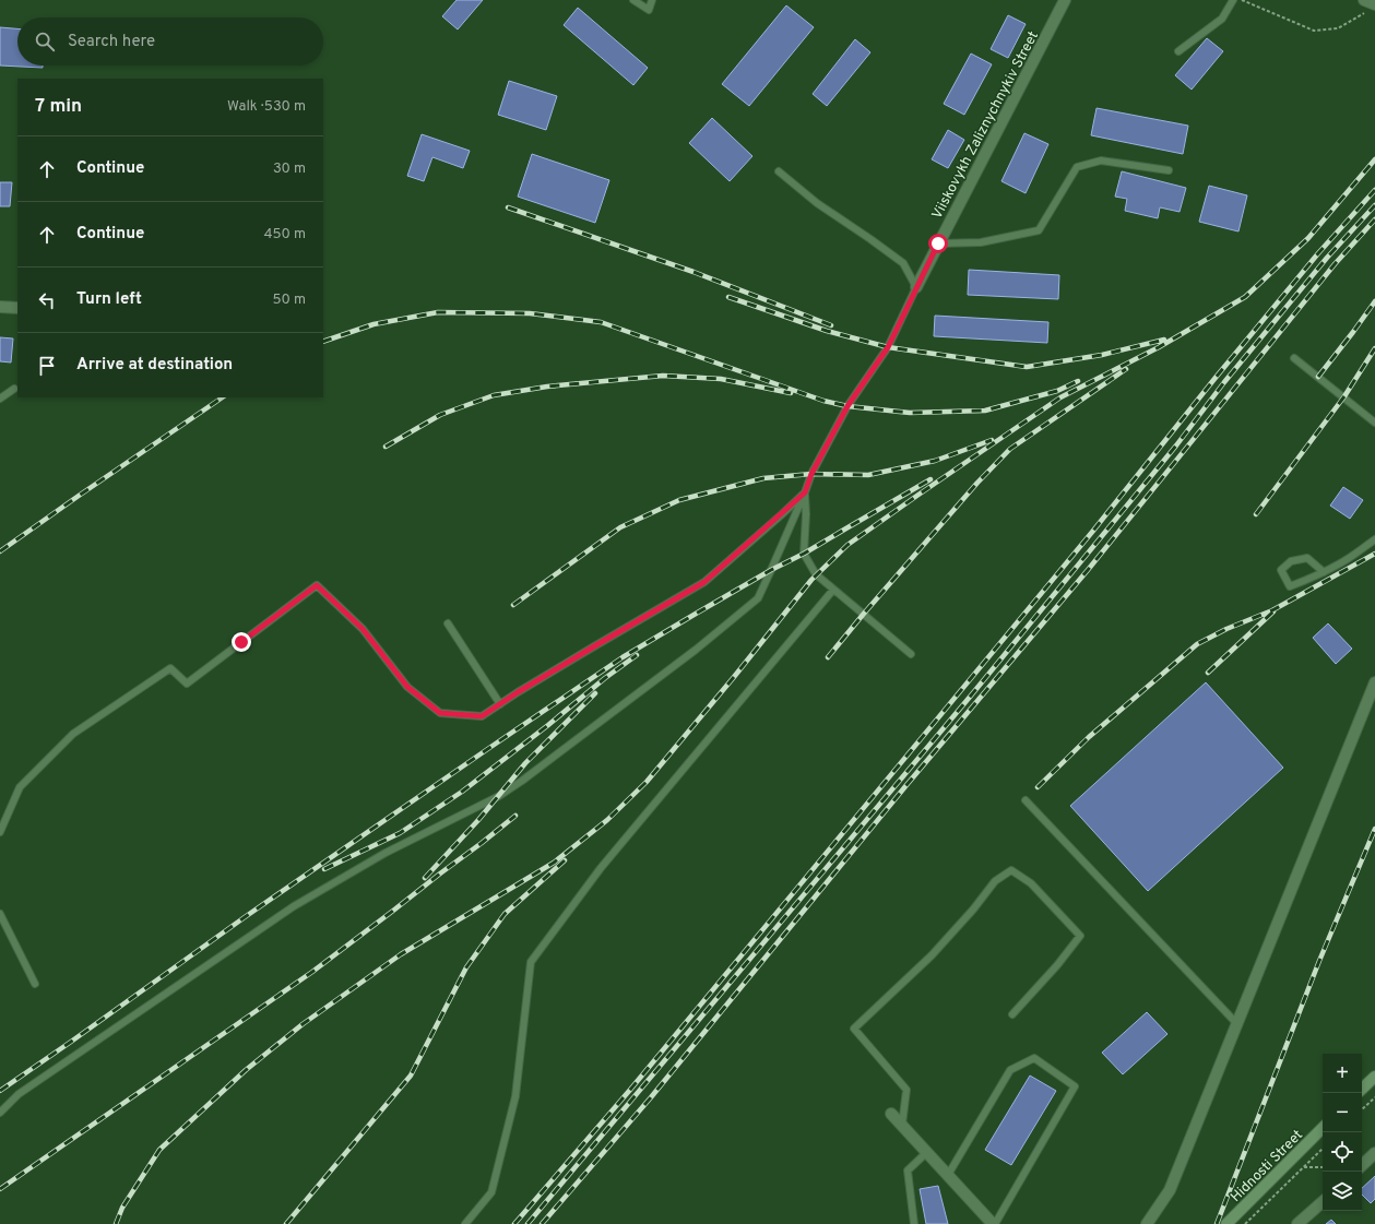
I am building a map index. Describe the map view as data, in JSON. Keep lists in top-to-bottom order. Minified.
{"streets":{"main road":["Hidnosti Street"],"street":["Viiskovykh Zaliznychnykiv Street"]},"page":{"search":"Search here","heading":["7 min","Walk · 530 m"],"list":[["Continue","30 m"],["Continue","450 m"],["Turn left","50 m"],"Arrive at destination"],"map_buttons":["+","−"]}}
